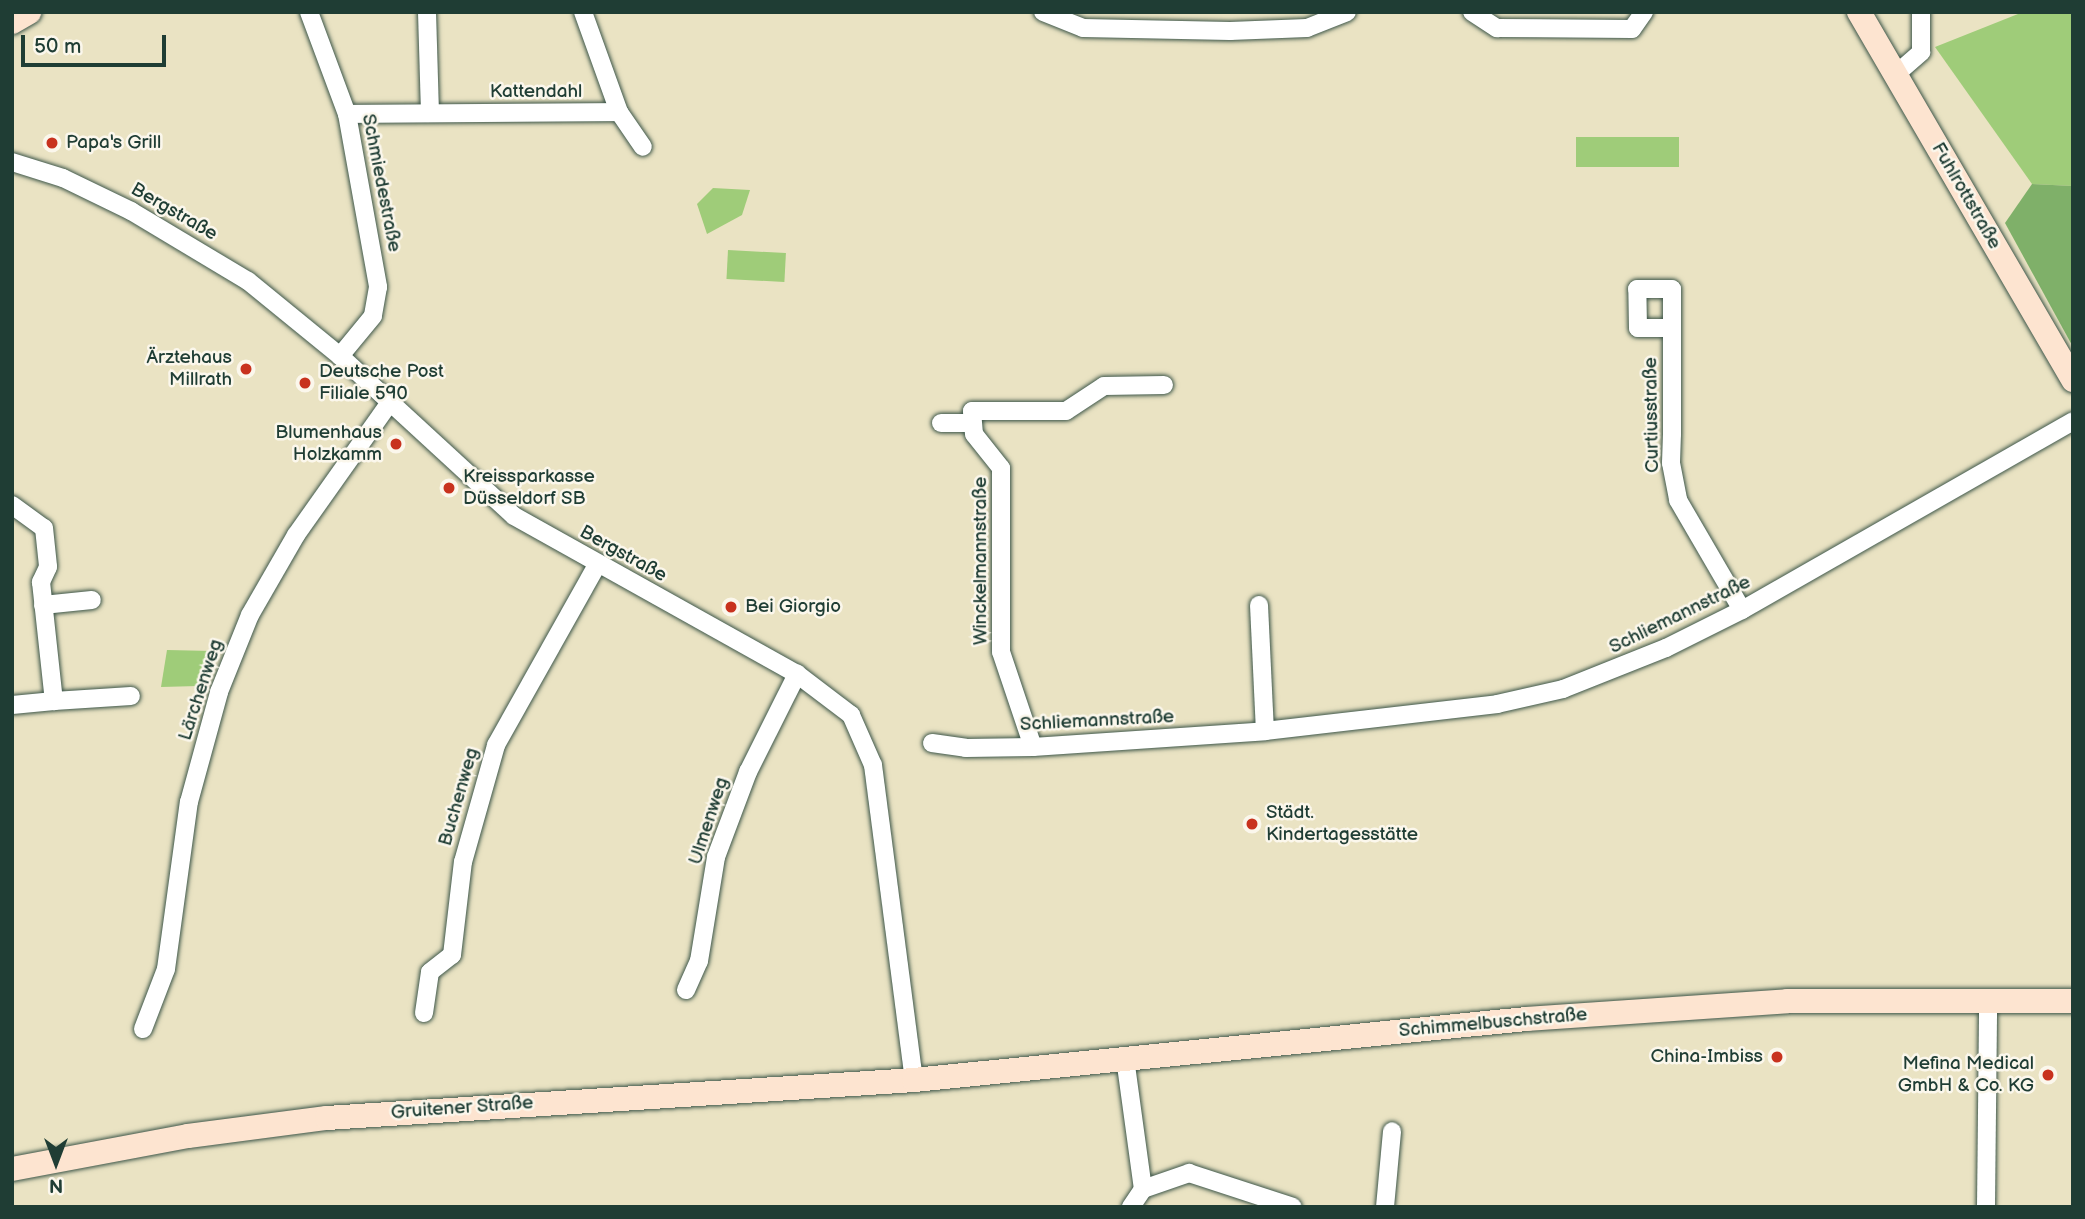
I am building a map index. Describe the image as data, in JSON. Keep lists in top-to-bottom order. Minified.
{"streets":{"main road":["Fuhlrottstraße","Schimmelbuschstraße","Gruitener Straße"],"street":["Kattendahl","Schmiedestraße","Bergstraße","Curtiusstraße","Winckelmannstraße","Schliemannstraße","Lärchenweg","Buchenweg","Ulmenweg"]},"crossings":[["Kattendahl","Schmiedestraße"],["Schmiedestraße","Bergstraße"],["Bergstraße","Lärchenweg"],["Bergstraße","Buchenweg"],["Bergstraße","Ulmenweg"],["Bergstraße","Schimmelbuschstraße"],["Bergstraße","Gruitener Straße"],["Curtiusstraße","Schliemannstraße"],["Winckelmannstraße","Schliemannstraße"],["Schimmelbuschstraße","Gruitener Straße"]],"places":["Papa's Grill","Ärztehaus Millrath","Deutsche Post Filiale 590","Blumenhaus Holzkamm","Kreissparkasse Düsseldorf SB","Bei Giorgio","Städt. Kindertagesstätte","China-Imbiss","Mefina Medical GmbH & Co. KG"],"scale_bar":"50 m","north":"bottom"}
